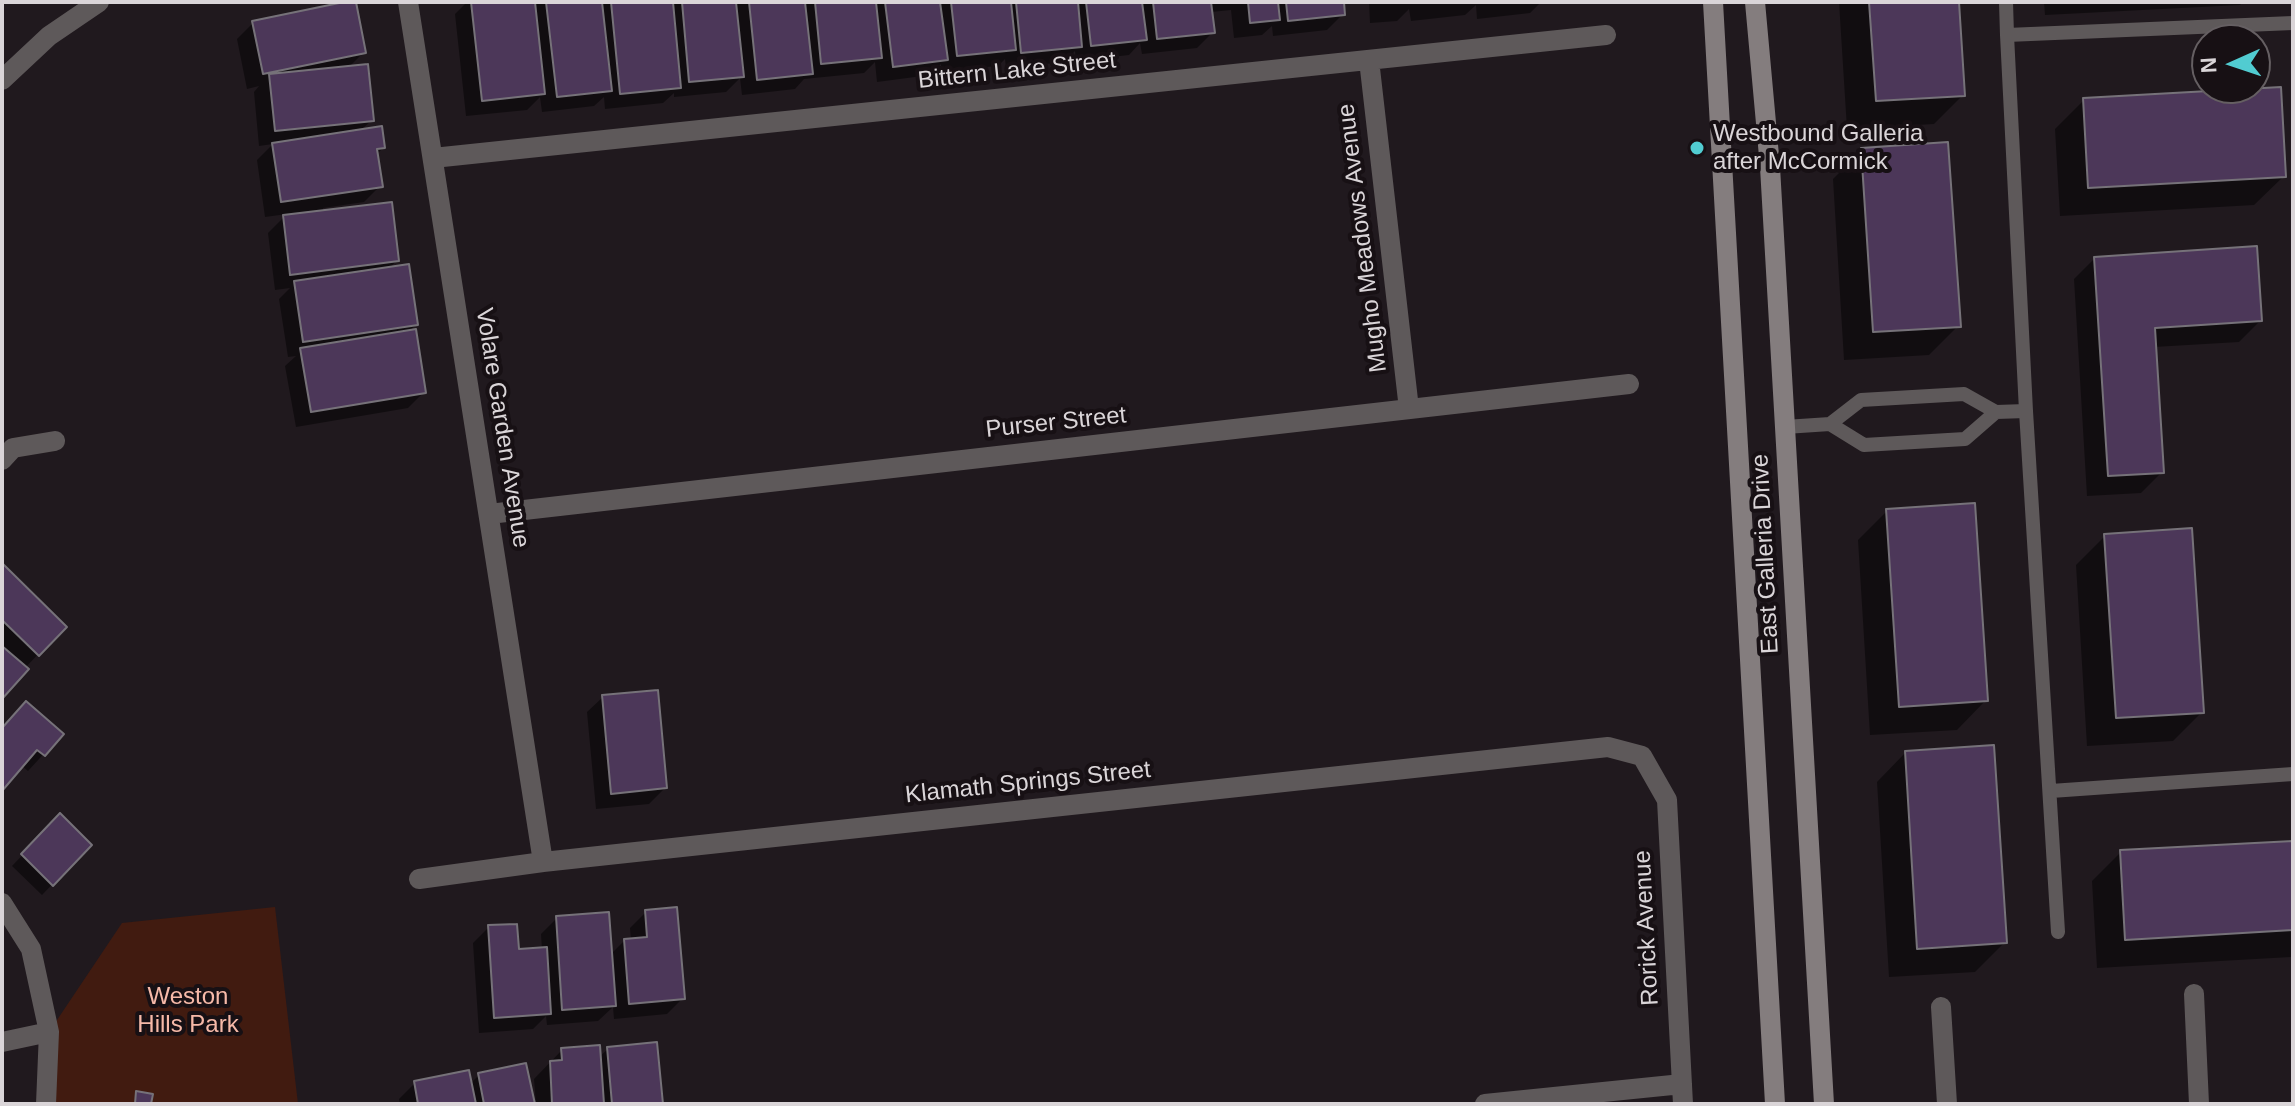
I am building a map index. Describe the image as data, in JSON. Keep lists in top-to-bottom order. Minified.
{"streets":{"main road":["East Galleria Drive"],"street":["Bittern Lake Street","Mugho Meadows Avenue","Purser Street","Volare Garden Avenue","Klamath Springs Street","Rorick Avenue"]},"crossings":[["Bittern Lake Street","Mugho Meadows Avenue"],["Bittern Lake Street","Volare Garden Avenue"],["Mugho Meadows Avenue","Purser Street"],["Purser Street","Volare Garden Avenue"],["Volare Garden Avenue","Klamath Springs Street"],["Klamath Springs Street","Rorick Avenue"]],"parks":["Weston Hills Park"],"places":["Westbound Galleria after McCormick"],"north":"left"}
